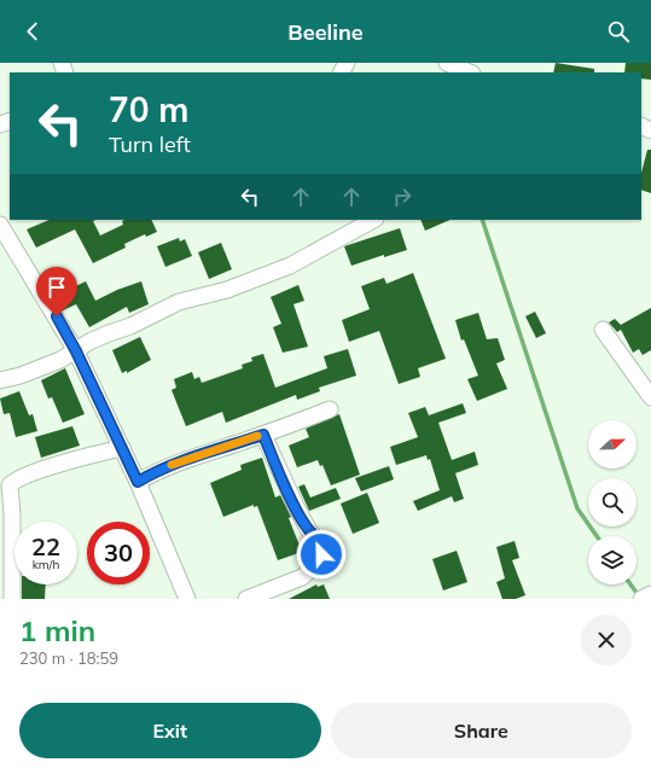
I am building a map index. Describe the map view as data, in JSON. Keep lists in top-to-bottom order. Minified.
{"north":"right","page":{"header":"Beeline","turn":["70 m","Turn left"],"speed":"22 km/h","limit":"30","heading":["1 min","230 m · 18:59"],"buttons":["Exit","Share"]}}
